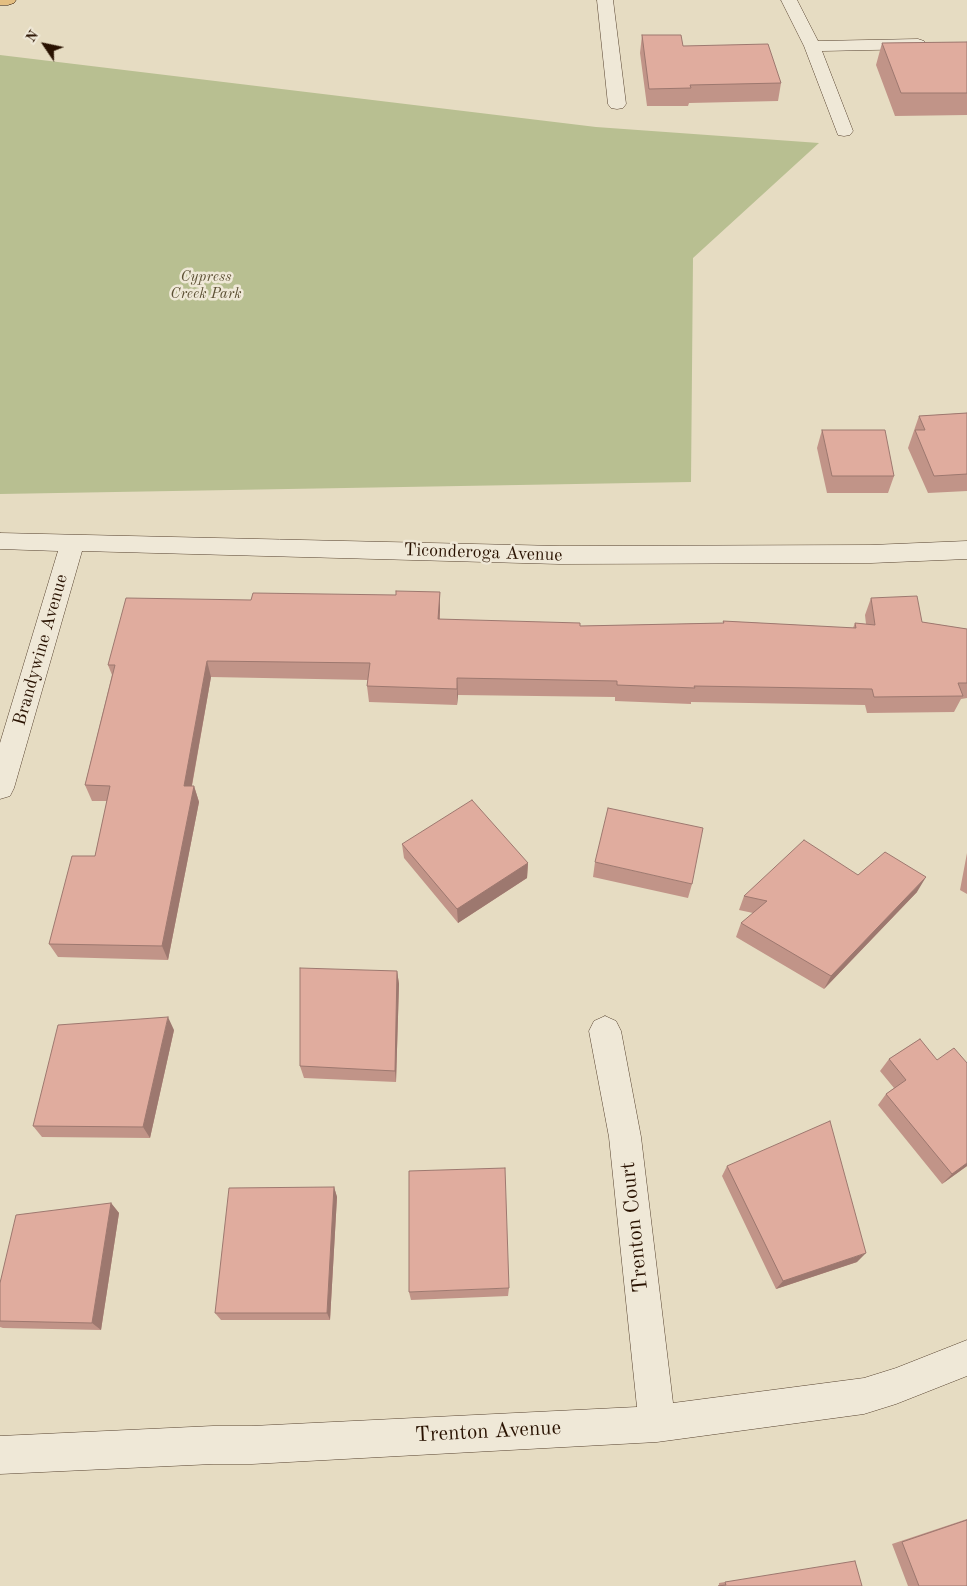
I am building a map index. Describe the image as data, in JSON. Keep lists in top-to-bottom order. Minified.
{"streets":{"street":["Ticonderoga Avenue","Brandywine Avenue","Trenton Court","Trenton Avenue"]},"crossings":[["Ticonderoga Avenue","Brandywine Avenue"],["Trenton Court","Trenton Avenue"]],"parks":["Cypress Creek Park"],"north":"top left"}
